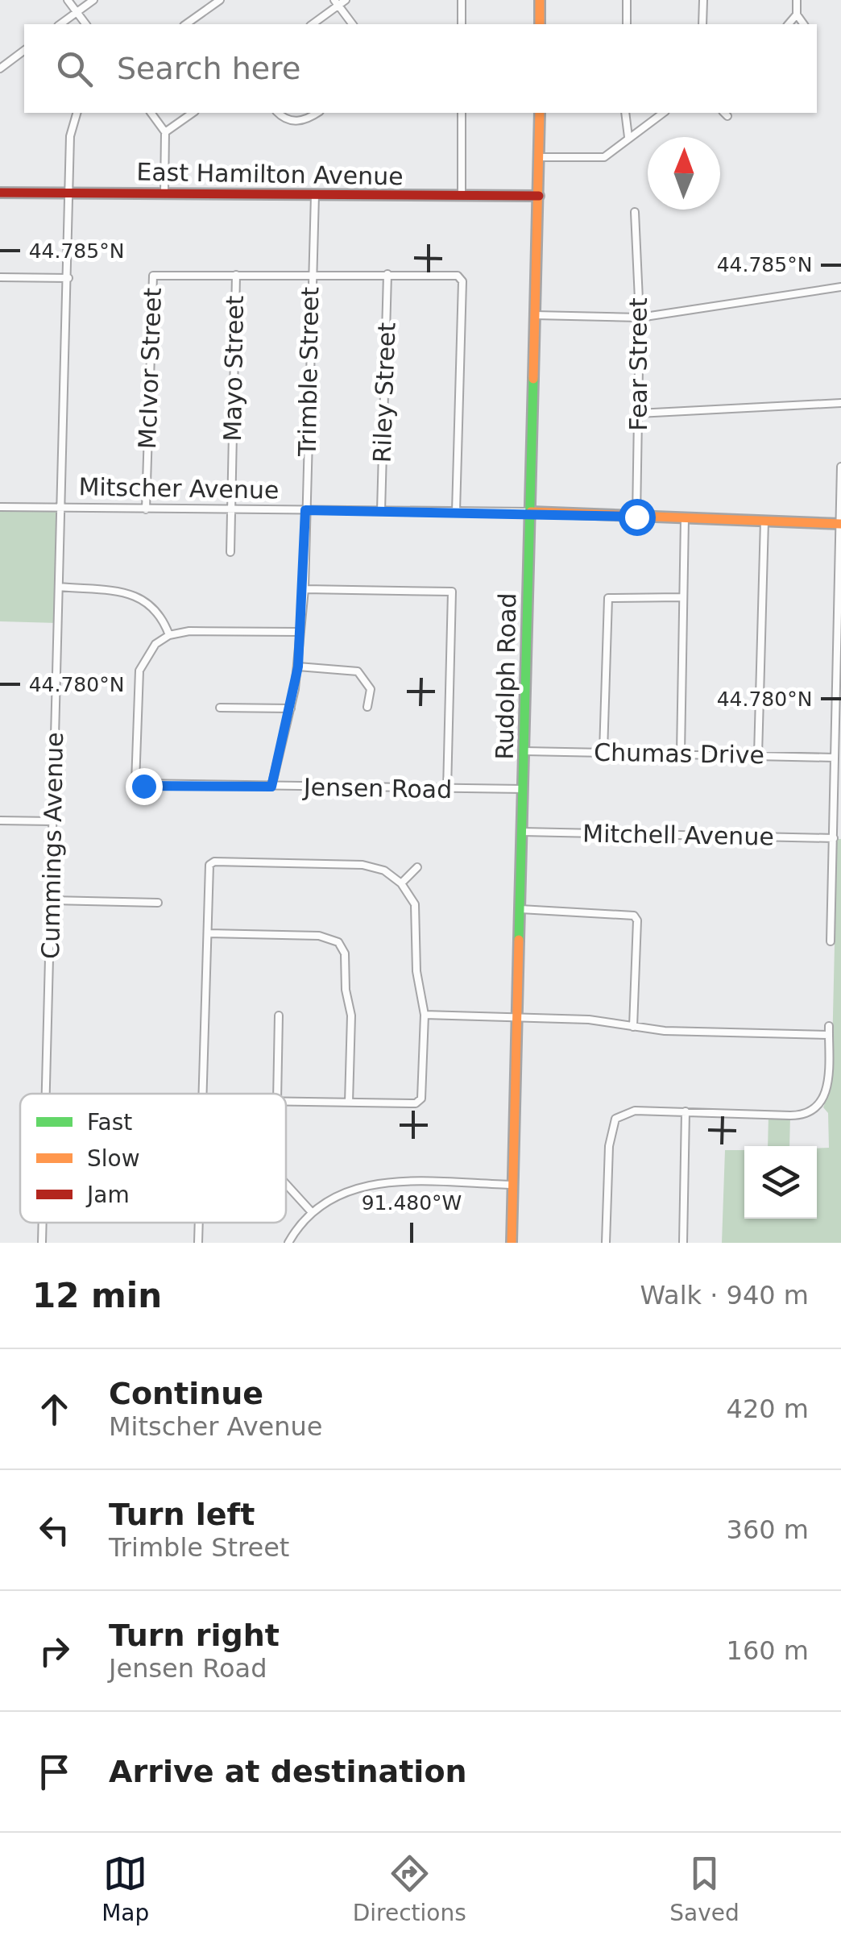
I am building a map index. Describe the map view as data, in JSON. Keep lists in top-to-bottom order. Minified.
{"streets":{"street":["East Hamilton Avenue","Fear Street","McIvor Street","Mayo Street","Trimble Street","Riley Street","Mitscher Avenue","Rudolph Road","Chumas Drive","Jensen Road","Mitchell Avenue","Cummings Avenue"]},"crossings":[["East Hamilton Avenue","Trimble Street"],["East Hamilton Avenue","Rudolph Road"],["East Hamilton Avenue","Cummings Avenue"],["Fear Street","Mitscher Avenue"],["McIvor Street","Mayo Street"],["McIvor Street","Mitscher Avenue"],["Mayo Street","Mitscher Avenue"],["Trimble Street","Mitscher Avenue"],["Trimble Street","Jensen Road"],["Riley Street","Mitscher Avenue"],["Mitscher Avenue","Rudolph Road"],["Mitscher Avenue","Cummings Avenue"],["Rudolph Road","Chumas Drive"],["Rudolph Road","Jensen Road"],["Rudolph Road","Mitchell Avenue"]],"legend":["Fast","Slow","Jam"],"north":"top","page":{"search":"Search here","heading":["12 min","Walk · 940 m"],"list":[["Continue","Mitscher Avenue","420 m"],["Turn left","Trimble Street","360 m"],["Turn right","Jensen Road","160 m"],"Arrive at destination"],"nav":["Map","Directions","Saved"]},"coordinates":["44.785°N","44.780°N","91.480°W"]}
